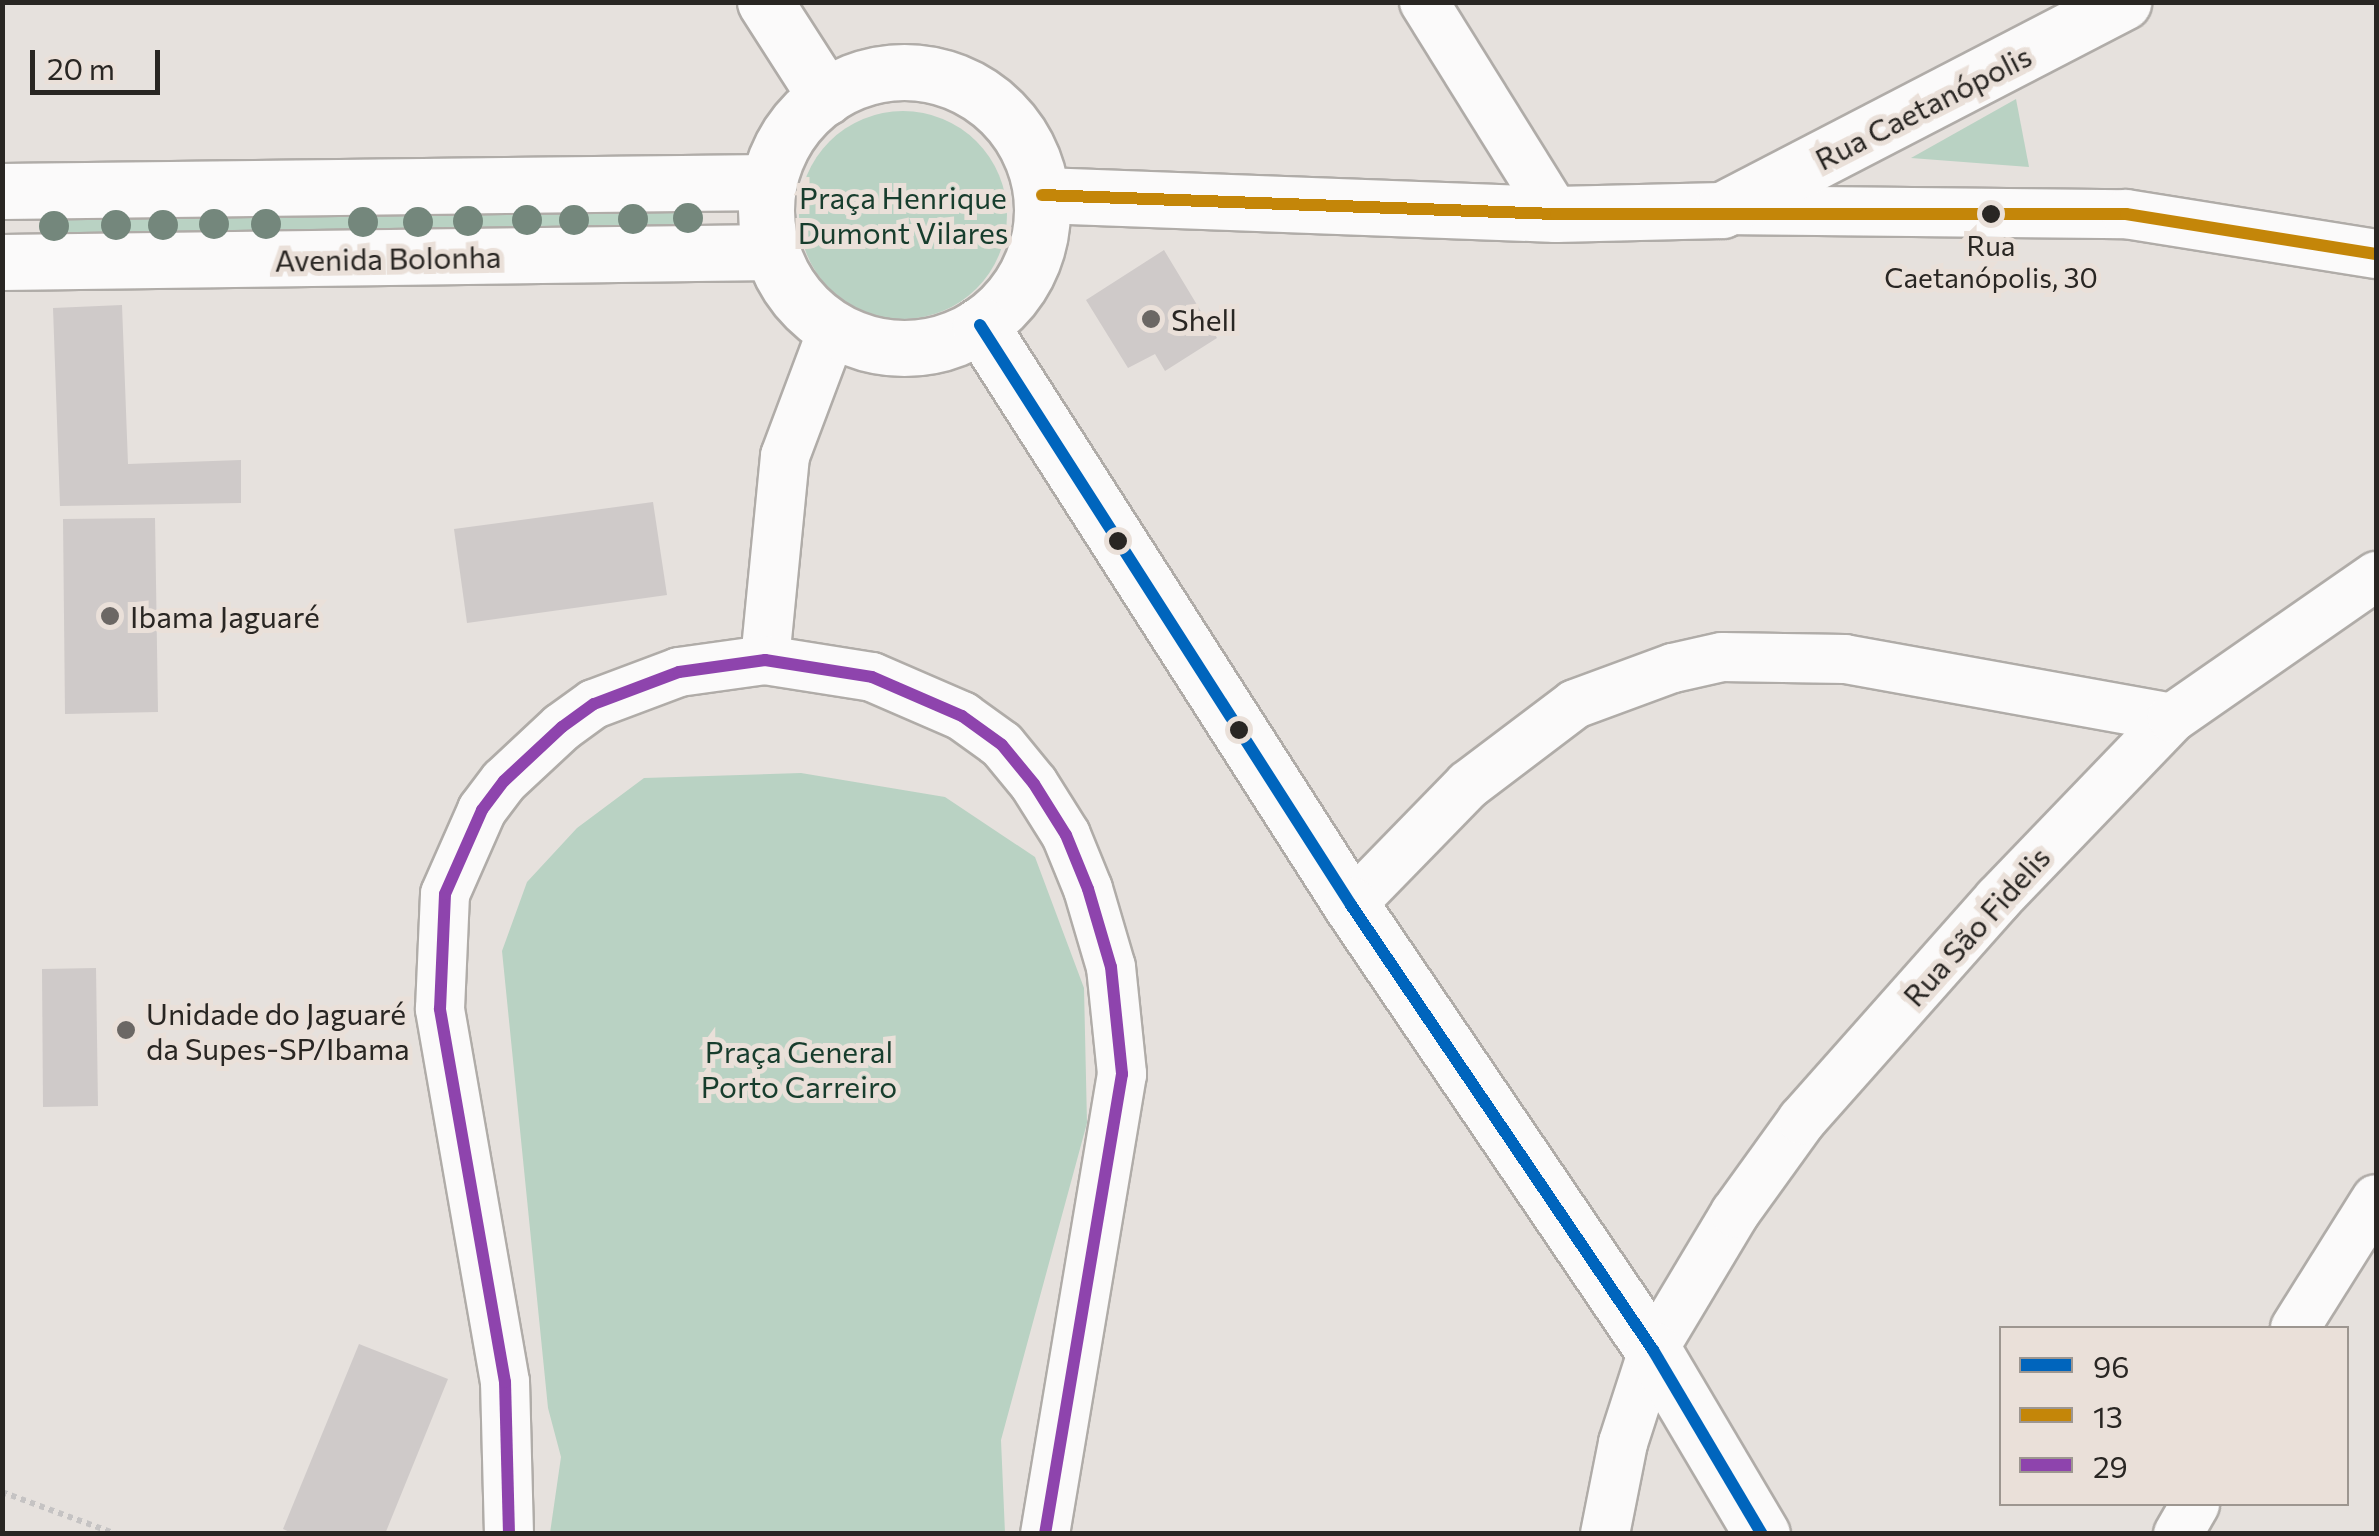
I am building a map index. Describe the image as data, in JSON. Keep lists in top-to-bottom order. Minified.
{"streets":{"main road":["Rua Caetanópolis","Avenida Bolonha"],"street":["Rua São Fidelis"]},"parks":["Praça Henrique Dumont Vilares","Praça General Porto Carreiro"],"places":["Rua Caetanópolis, 30","Shell","Ibama Jaguaré","Unidade do Jaguaré da Supes-SP/Ibama"],"lines":["transit line 13","transit line 96","transit line 29"],"legend":["96","13","29"],"scale_bar":"20 m"}
